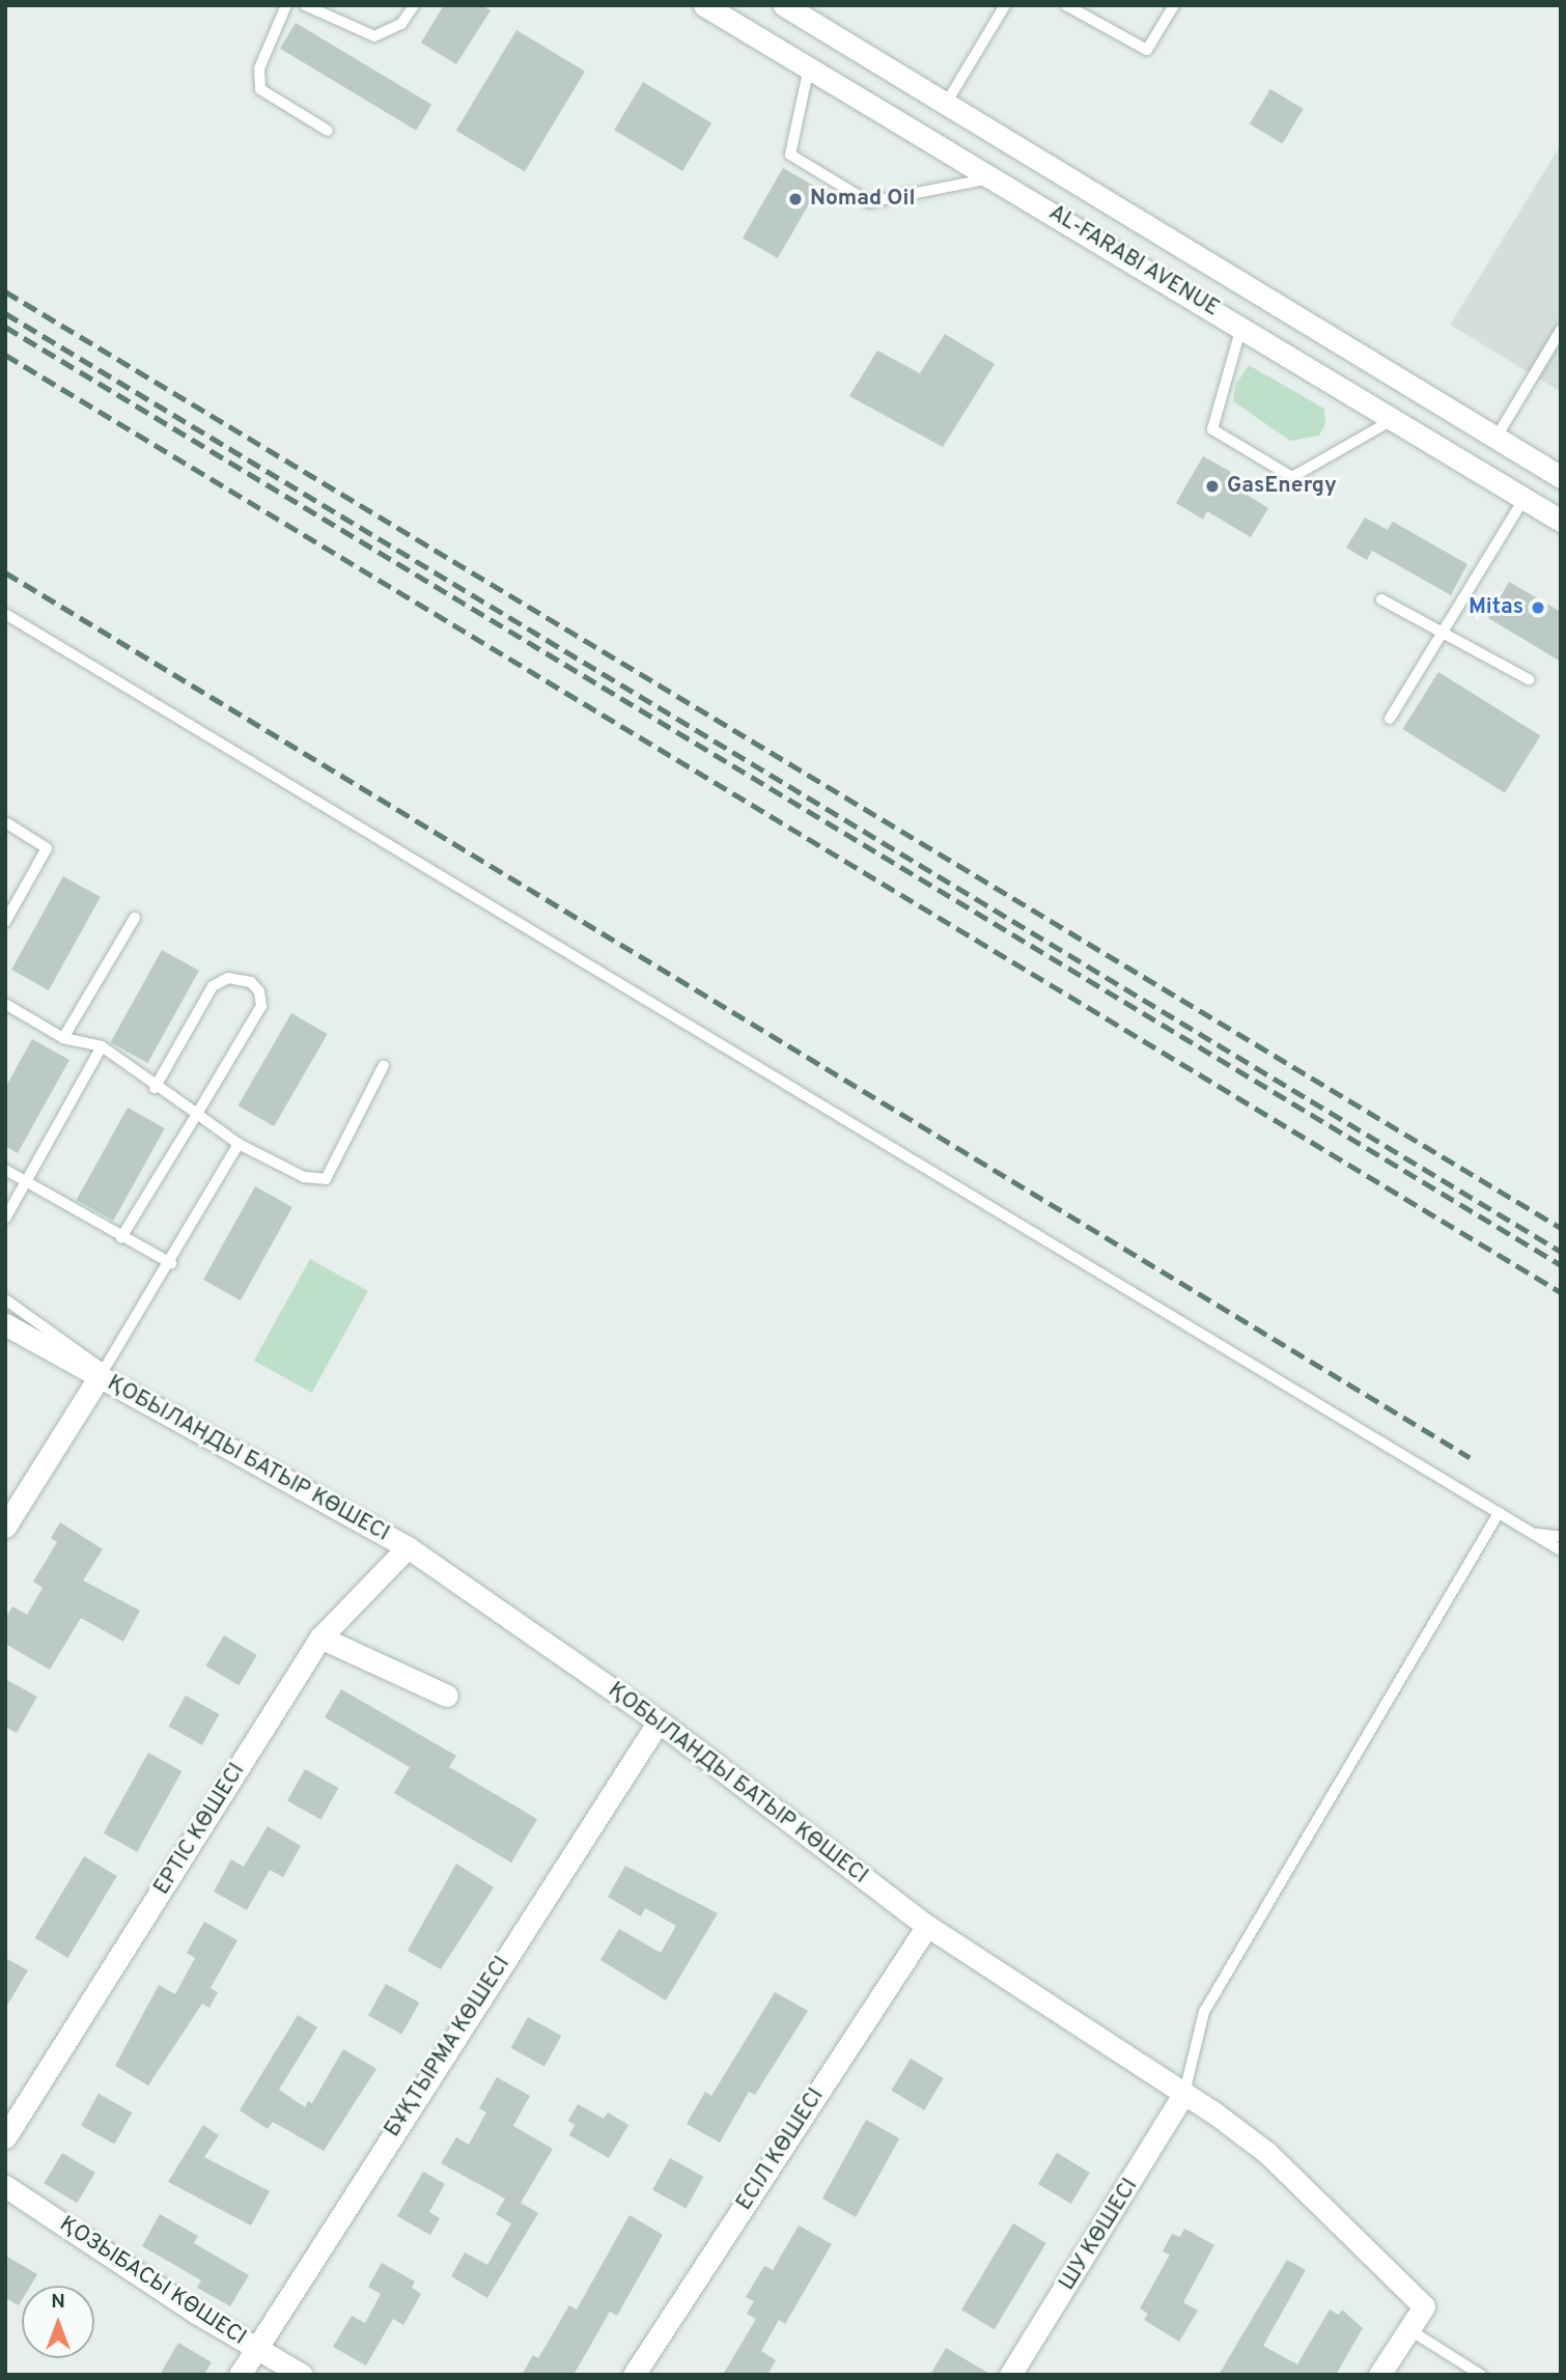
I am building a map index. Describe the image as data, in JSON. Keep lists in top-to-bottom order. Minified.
{"streets":{"street":["AL-FARABI AVENUE","ҚОБЫЛАНДЫ БАТЫР КӨШЕСІ","ЕРТІС КӨШЕСІ","БҰҚТЫРМА КӨШЕСІ","ЕСІЛ КӨШЕСІ","ШУ КӨШЕСІ","ҚОЗЫБАСЫ КӨШЕСІ"]},"crossings":[["ҚОБЫЛАНДЫ БАТЫР КӨШЕСІ","ЕРТІС КӨШЕСІ"],["ҚОБЫЛАНДЫ БАТЫР КӨШЕСІ","БҰҚТЫРМА КӨШЕСІ"],["ҚОБЫЛАНДЫ БАТЫР КӨШЕСІ","ЕСІЛ КӨШЕСІ"],["ҚОБЫЛАНДЫ БАТЫР КӨШЕСІ","ШУ КӨШЕСІ"],["БҰҚТЫРМА КӨШЕСІ","ҚОЗЫБАСЫ КӨШЕСІ"]],"places":["Nomad Oil","GasEnergy","Mitas"],"north":"top"}
